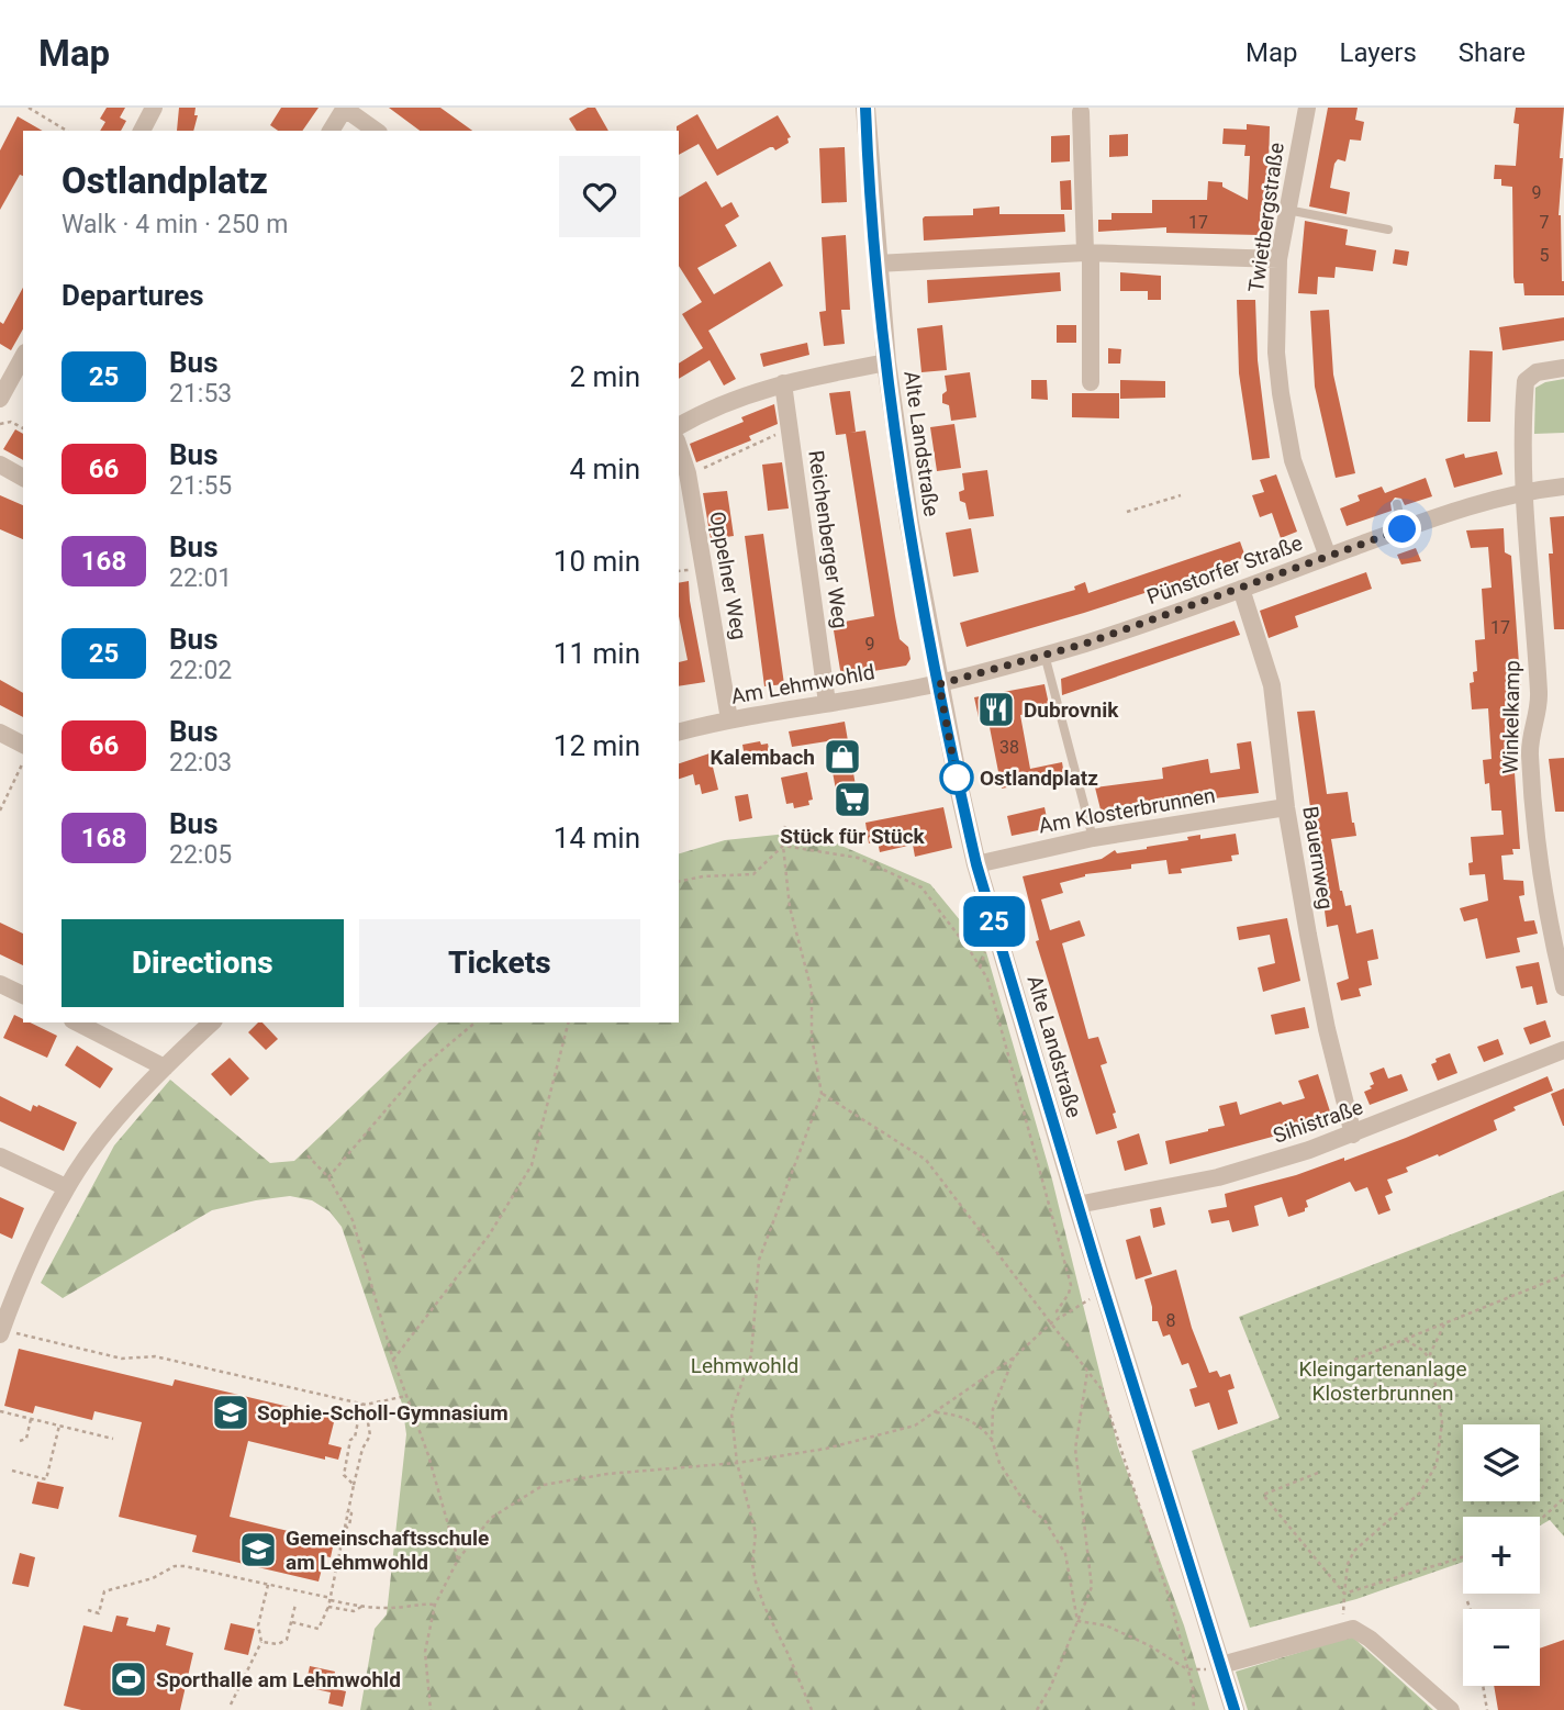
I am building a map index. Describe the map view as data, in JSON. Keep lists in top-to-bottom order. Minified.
{"streets":{"street":["Twietbergstraße","Alte Landstraße","Reichenberger Weg","Pünstorfer Straße","Oppelner Weg","Am Lehmwohld","Winkelkamp","Am Klosterbrunnen","Bauernweg","Sihistraße"]},"crossings":[["Twietbergstraße","Pünstorfer Straße"],["Alte Landstraße","Pünstorfer Straße"],["Alte Landstraße","Am Lehmwohld"],["Alte Landstraße","Am Klosterbrunnen"],["Alte Landstraße","Sihistraße"],["Reichenberger Weg","Am Lehmwohld"],["Pünstorfer Straße","Am Lehmwohld"],["Pünstorfer Straße","Winkelkamp"],["Pünstorfer Straße","Bauernweg"],["Oppelner Weg","Am Lehmwohld"],["Am Klosterbrunnen","Bauernweg"],["Bauernweg","Sihistraße"]],"parks":["Lehmwohld","Kleingartenanlage Klosterbrunnen"],"places":{"restaurant":["Dubrovnik"],"shop":["Kalembach"],"other":["Ostlandplatz"],"supermarket":["Stück für Stück"],"school or university":["Sophie-Scholl-Gymnasium","Gemeinschaftsschule am Lehmwohld"],"sports":["Sporthalle am Lehmwohld"]},"lines":["bus line 25"],"house_numbers":["9","17","7","5","17","9","38","8"],"page":{"header":"Map","nav":["Map","Layers","Share"],"on_map":"25","heading":[["Ostlandplatz","Walk · 4 min · 250 m"],"Departures"],"list":[{"mark":"25","name":"Bus","note":"21:53","value":"2 min"},{"mark":"66","name":"Bus","note":"21:55","value":"4 min"},{"mark":"168","name":"Bus","note":"22:01","value":"10 min"},{"mark":"25","name":"Bus","note":"22:02","value":"11 min"},{"mark":"66","name":"Bus","note":"22:03","value":"12 min"},{"mark":"168","name":"Bus","note":"22:05","value":"14 min"}],"buttons":["Directions","Tickets"],"map_buttons":["+","−"]}}
